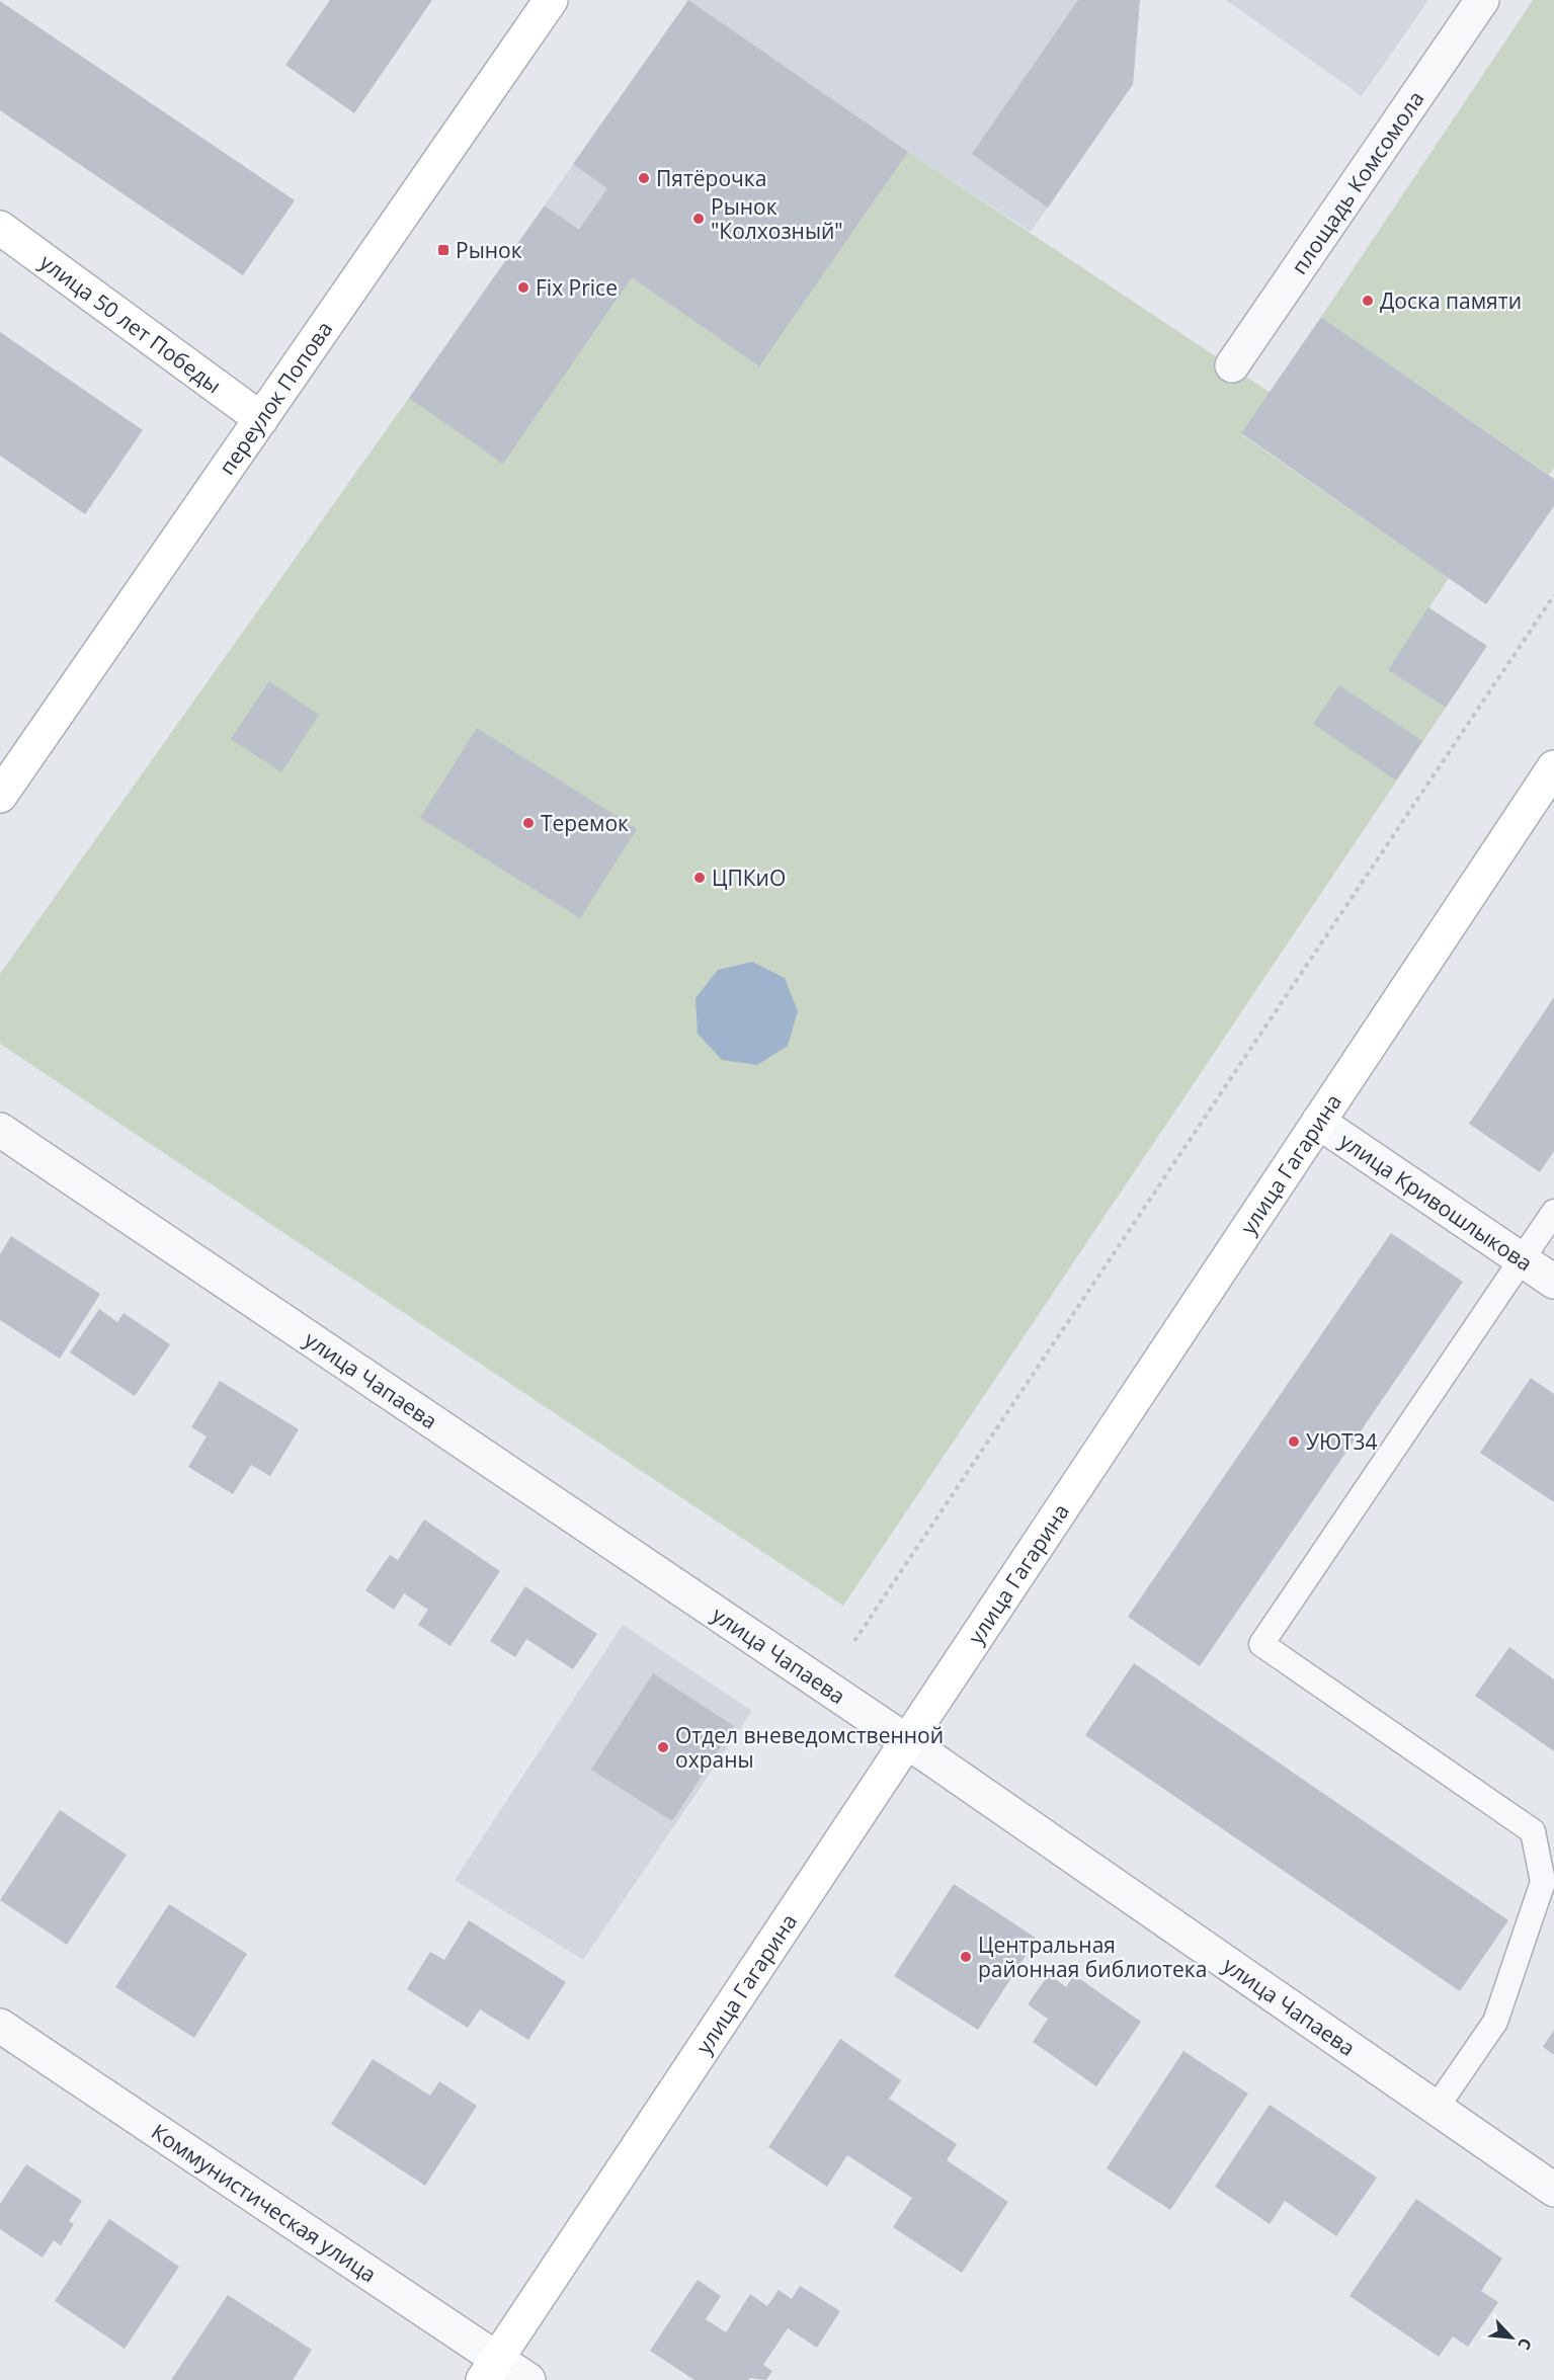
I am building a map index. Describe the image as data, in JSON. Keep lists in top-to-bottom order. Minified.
{"streets":{"street":["площадь Комсомола","улица 50 лет Победы","переулок Попова","улица Гагарина","улица Кривошлыкова","улица Чапаева","Коммунистическая улица"]},"crossings":[["улица 50 лет Победы","переулок Попова"],["улица Гагарина","улица Кривошлыкова"],["улица Гагарина","улица Чапаева"],["улица Гагарина","Коммунистическая улица"]],"places":{"other":["Пятёрочка","Рынок \"Колхозный\"","Fix Price","Доска памяти","Теремок","ЦПКиО","УЮТ34","Отдел вневедомственной охраны","Центральная районная библиотека"],"transit":["Рынок"]},"north":"bottom right"}
